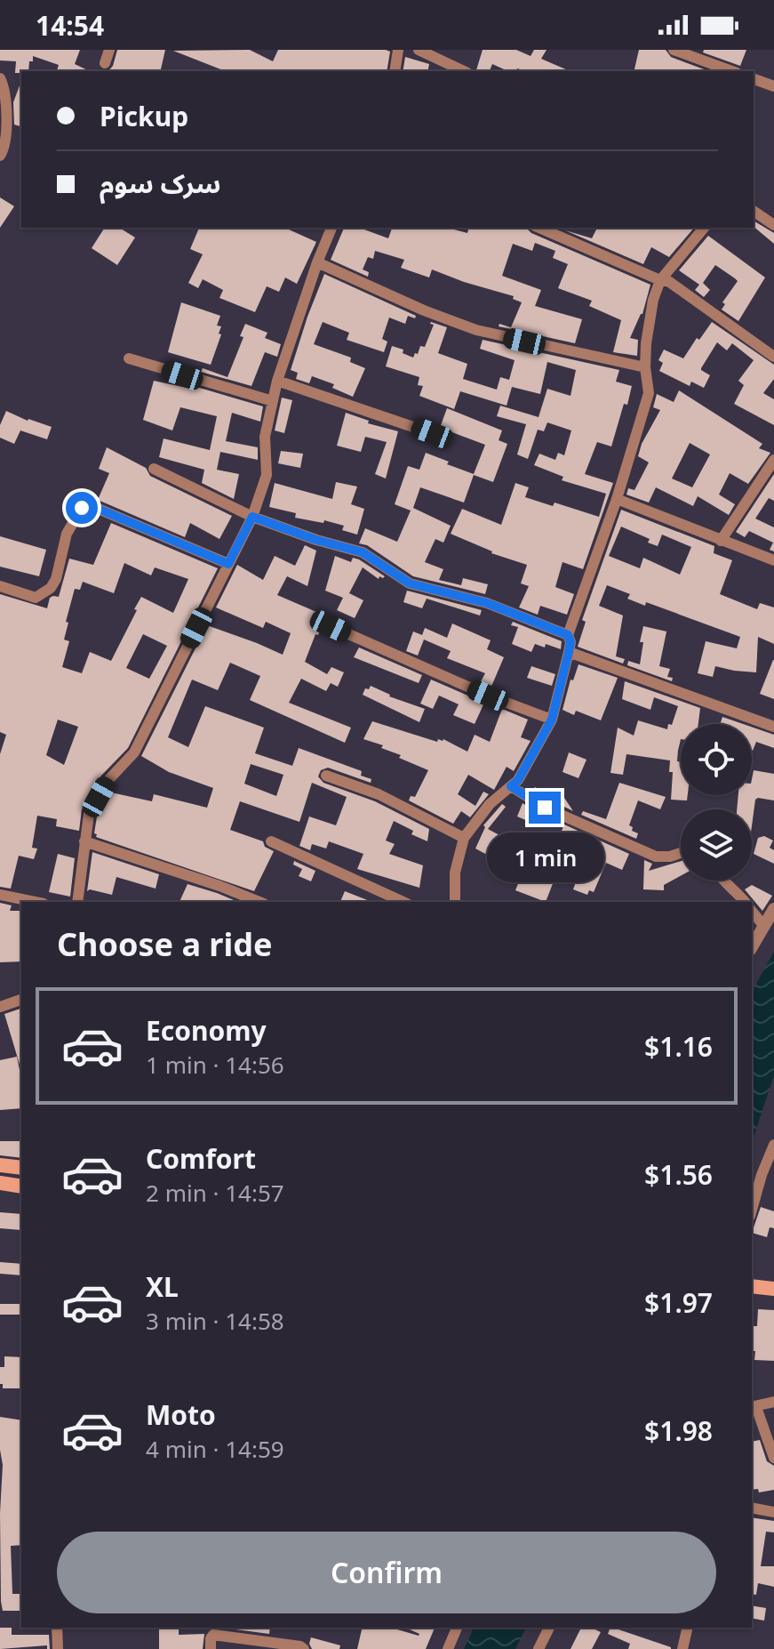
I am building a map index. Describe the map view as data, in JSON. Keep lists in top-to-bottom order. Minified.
{"page":{"status":"14:54","banner":["Pickup","سرک سوم"],"bubble":"1 min","heading":"Choose a ride","list":[{"name":"Economy","note":"1 min · 14:56","value":"$1.16"},{"name":"Comfort","note":"2 min · 14:57","value":"$1.56"},{"name":"XL","note":"3 min · 14:58","value":"$1.97"},{"name":"Moto","note":"4 min · 14:59","value":"$1.98"}],"buttons":"Confirm"}}
